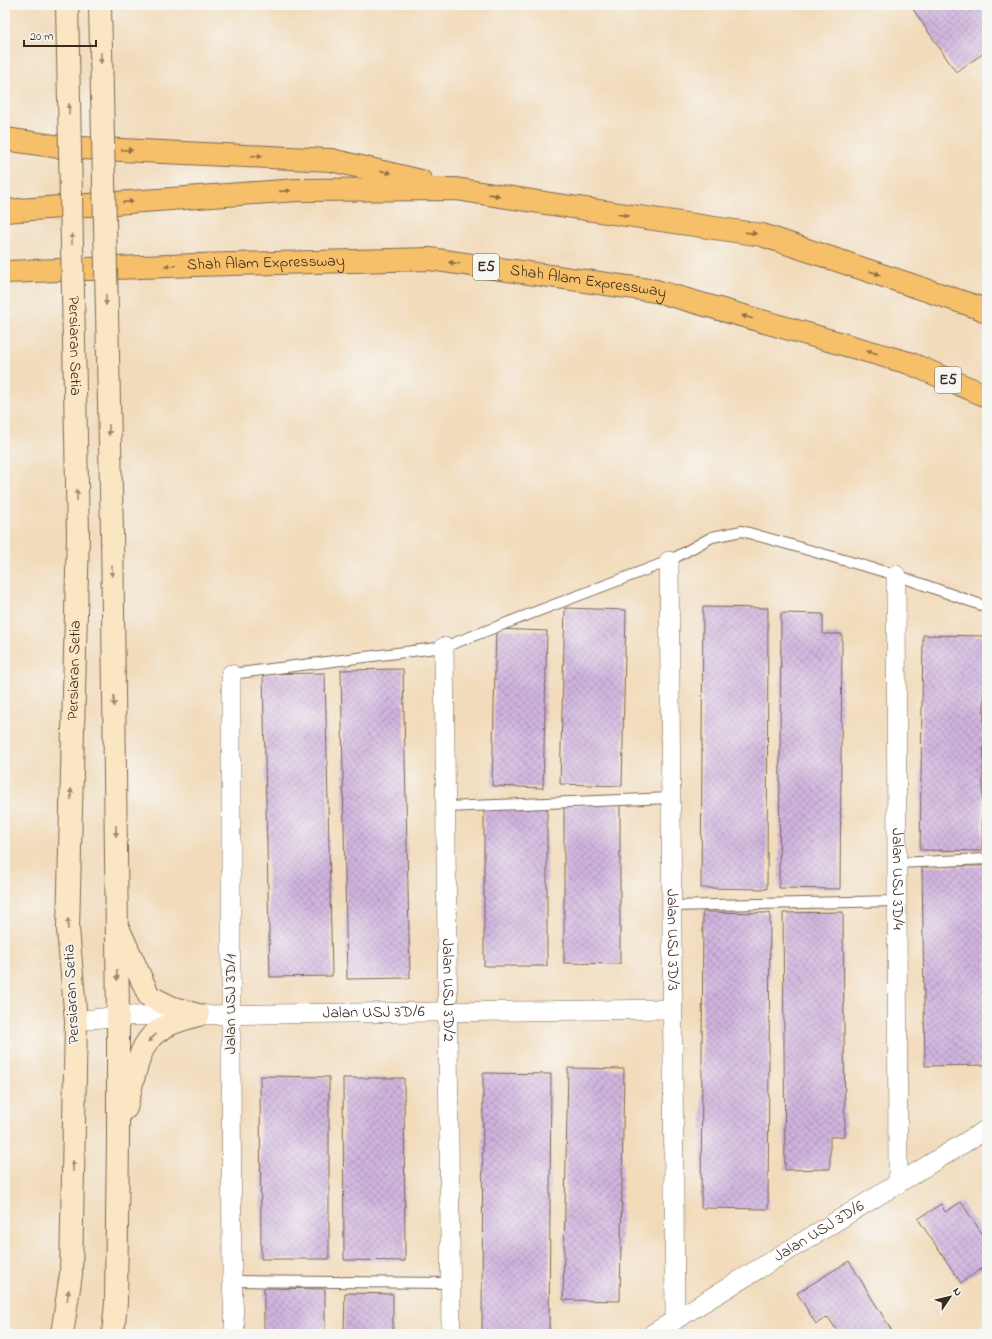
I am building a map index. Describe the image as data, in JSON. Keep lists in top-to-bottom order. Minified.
{"streets":{"highway":["Shah Alam Expressway","E5"],"main road":["Persiaran Setia"],"street":["Jalan USJ 3D/4","Jalan USJ 3D/3","Jalan USJ 3D/2","Jalan USJ 3D/1","Jalan USJ 3D/6"]},"crossings":[["Persiaran Setia","Jalan USJ 3D/6"],["Jalan USJ 3D/4","Jalan USJ 3D/6"],["Jalan USJ 3D/3","Jalan USJ 3D/6"],["Jalan USJ 3D/2","Jalan USJ 3D/6"],["Jalan USJ 3D/1","Jalan USJ 3D/6"]],"scale_bar":"20 m","north":"top right"}
